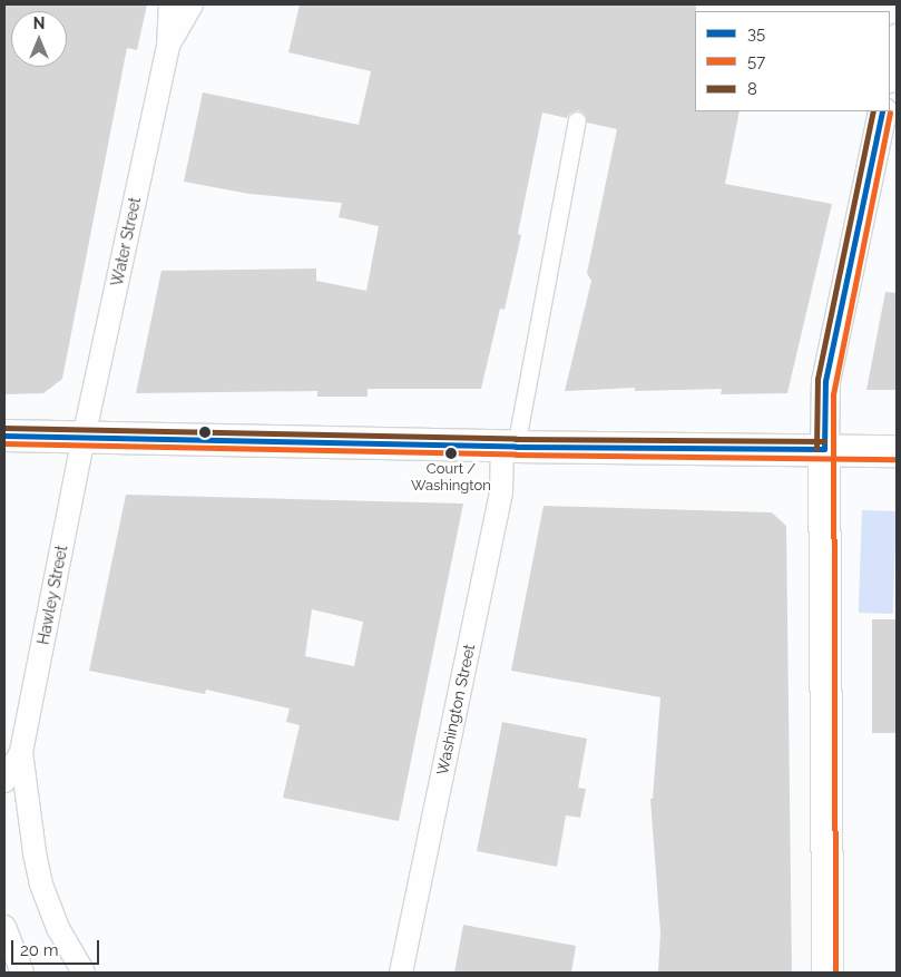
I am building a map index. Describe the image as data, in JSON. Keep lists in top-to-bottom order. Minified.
{"streets":{"street":["Water Street","Hawley Street","Washington Street"]},"crossings":[["Water Street","Hawley Street"]],"places":["Court / Washington"],"lines":["transit line 35","transit line 8","transit line 57"],"legend":["35","57","8"],"scale_bar":"20 m","north":"top"}
